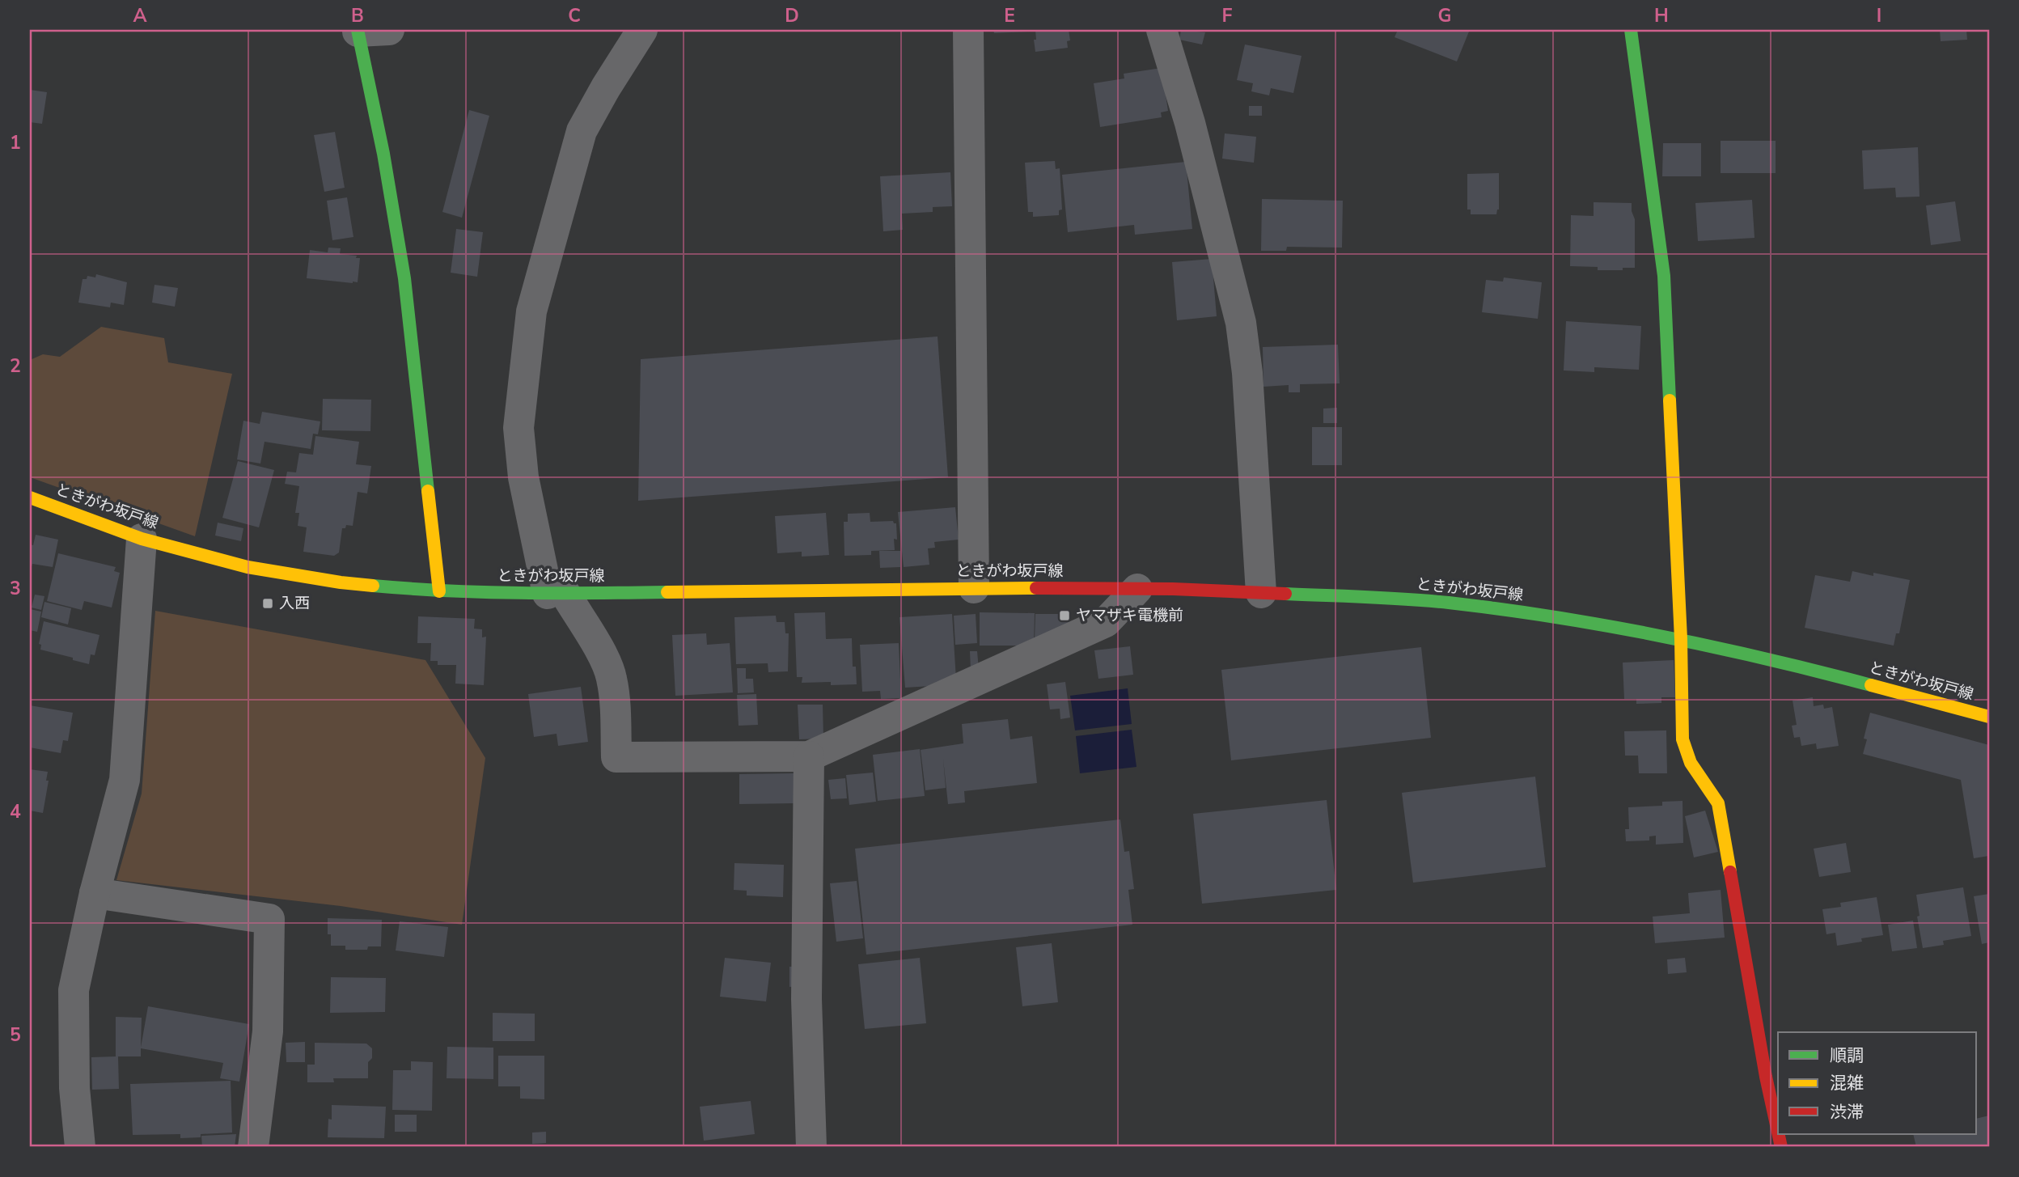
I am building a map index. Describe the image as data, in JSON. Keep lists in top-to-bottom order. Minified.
{"streets":{"main road":["ときがわ坂戸線"]},"places":{"transit":["入西","ヤマザキ電機前"]},"legend":["順調","混雑","渋滞"],"grid":{"columns":["A","B","C","D","E","F","G","H","I"],"rows":["1","2","3","4","5"]}}
